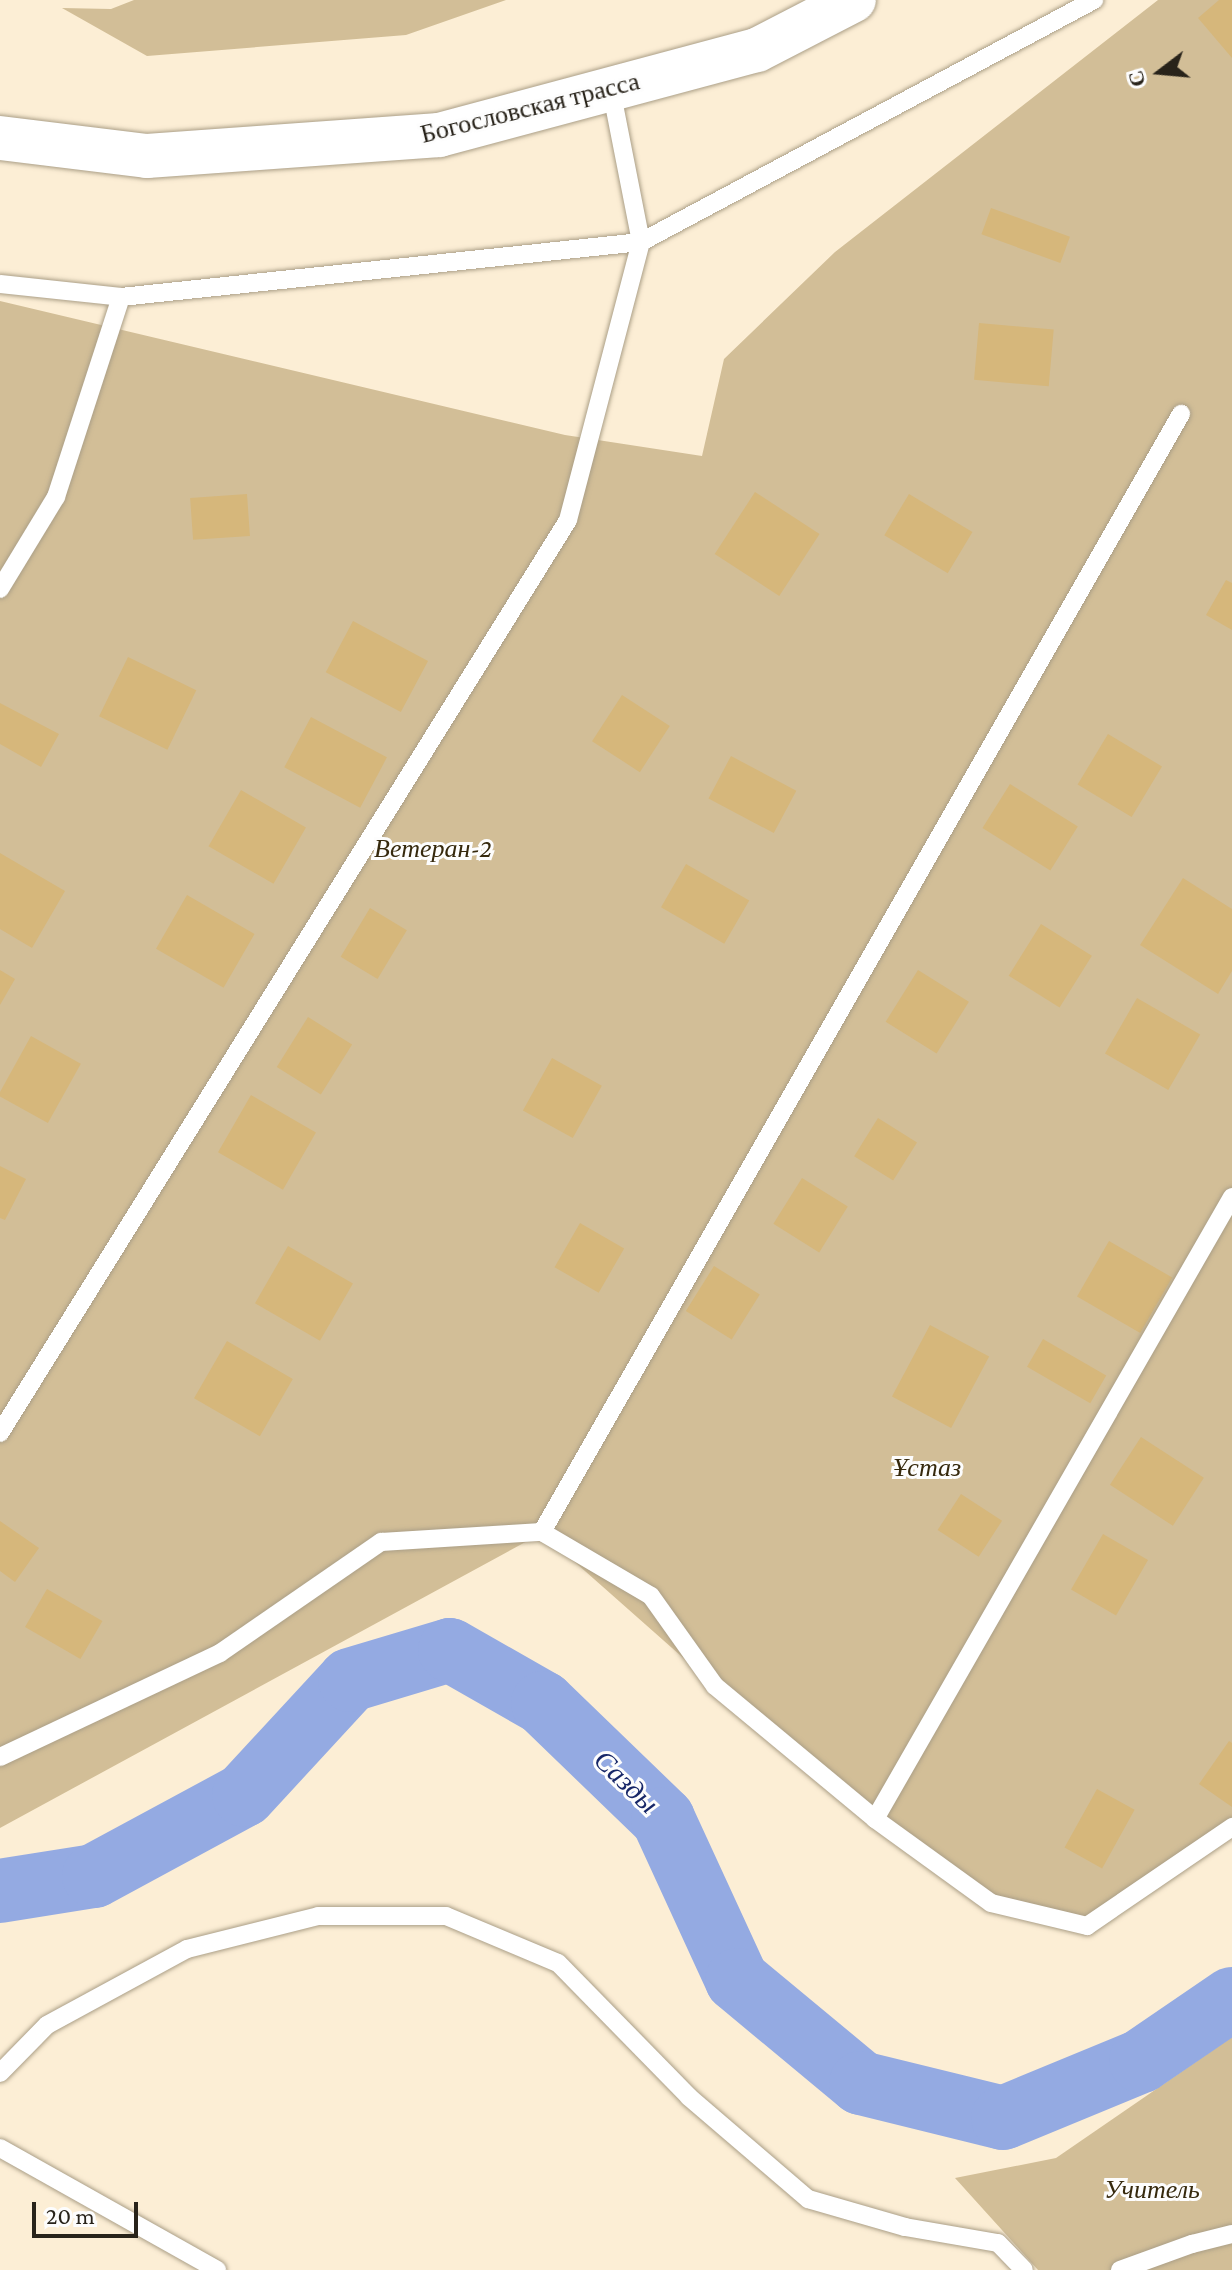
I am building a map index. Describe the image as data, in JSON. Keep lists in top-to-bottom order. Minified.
{"streets":{"main road":["Богословская трасса"]},"water":["Сазды"],"parks":["Ветеран-2","Ұстаз","Учитель"],"scale_bar":"20 m","north":"left"}
